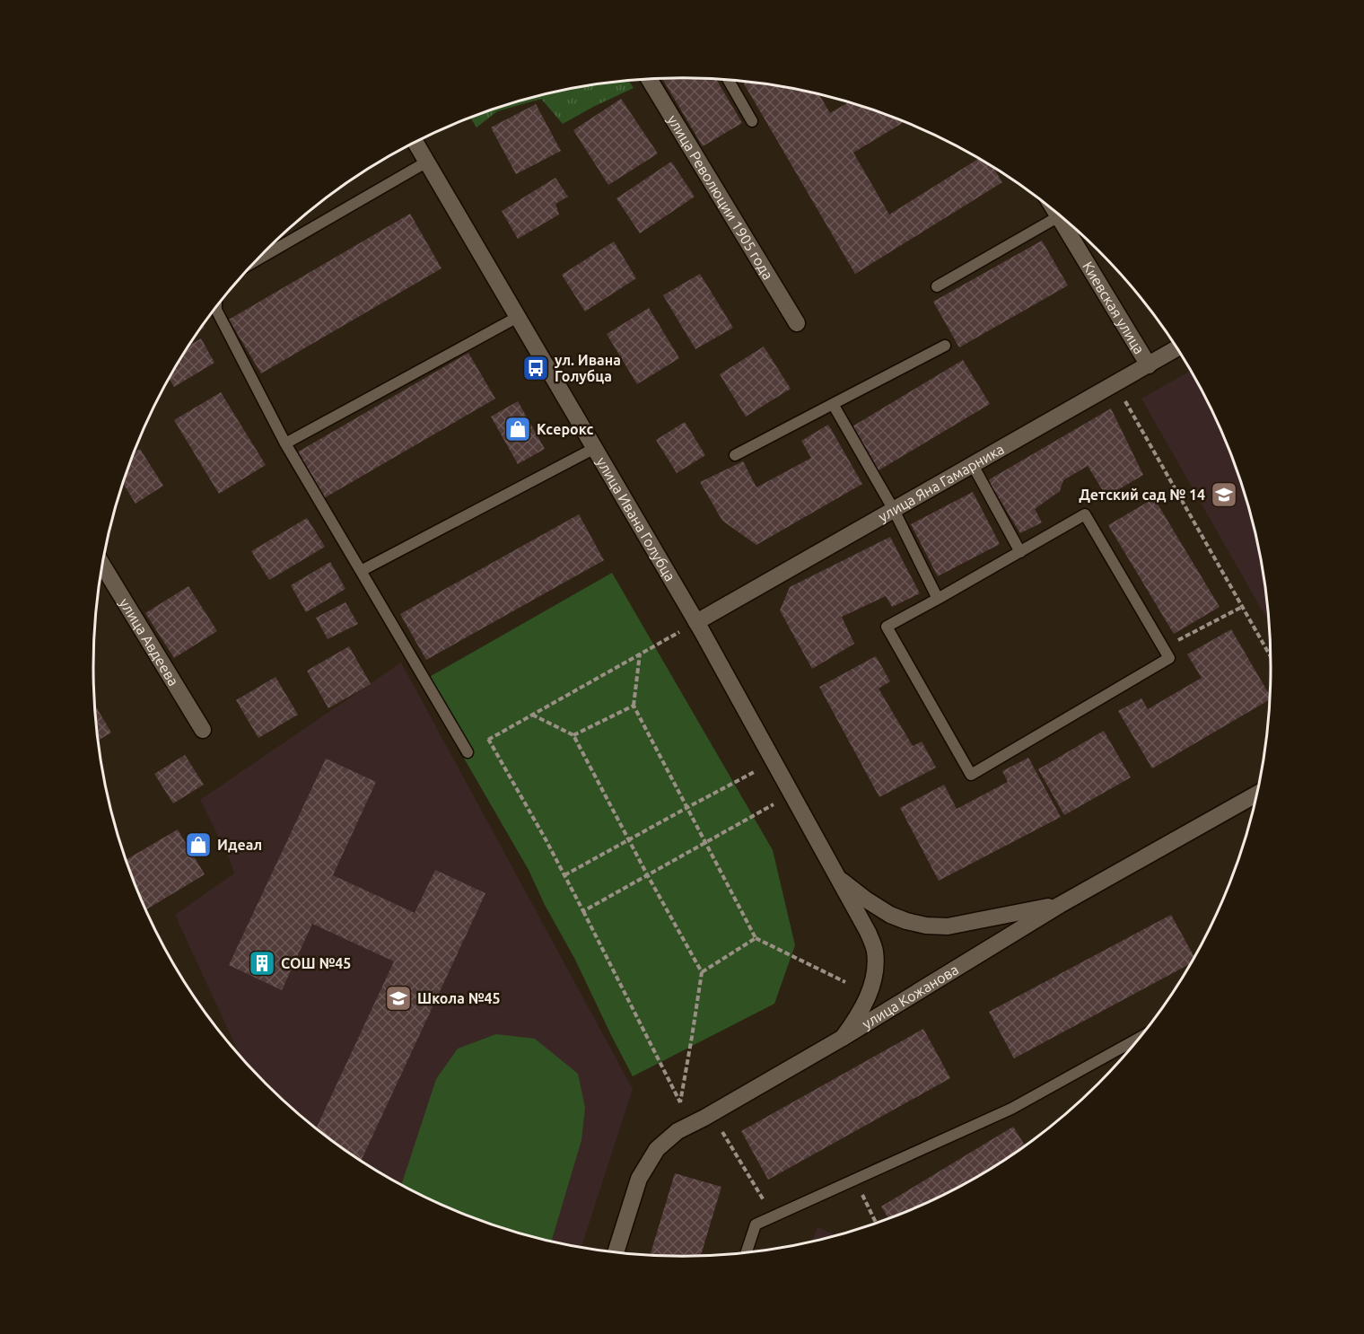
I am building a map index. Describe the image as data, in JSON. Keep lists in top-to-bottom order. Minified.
{"streets":{"street":["улица Революции 1905 года","Киевская улица","улица Яна Гамарника","улица Ивана Голубца","улица Авдеева","улица Кожанова"]},"crossings":[["Киевская улица","улица Яна Гамарника"],["улица Яна Гамарника","улица Ивана Голубца"],["улица Ивана Голубца","улица Кожанова"]],"places":{"bus stop":["ул. Ивана Голубца"],"shop":["Ксерокс","Идеал"],"school or university":["Детский сад № 14","Школа №45"],"building":["СОШ №45"]}}
